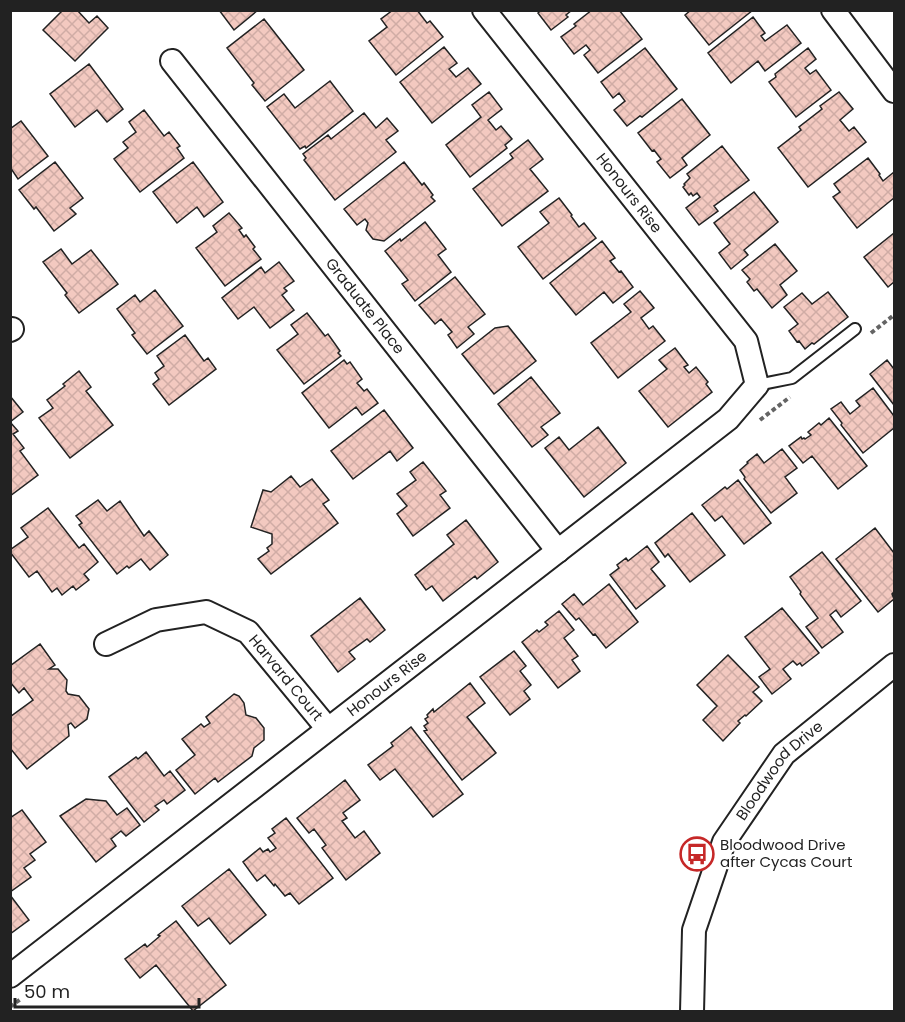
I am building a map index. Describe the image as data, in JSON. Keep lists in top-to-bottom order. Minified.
{"streets":{"street":["Honours Rise","Graduate Place","Harvard Court","Bloodwood Drive"]},"crossings":[["Honours Rise","Graduate Place"],["Honours Rise","Harvard Court"]],"places":{"bus stop":["Bloodwood Drive after Cycas Court"]},"scale_bar":"50 m"}
